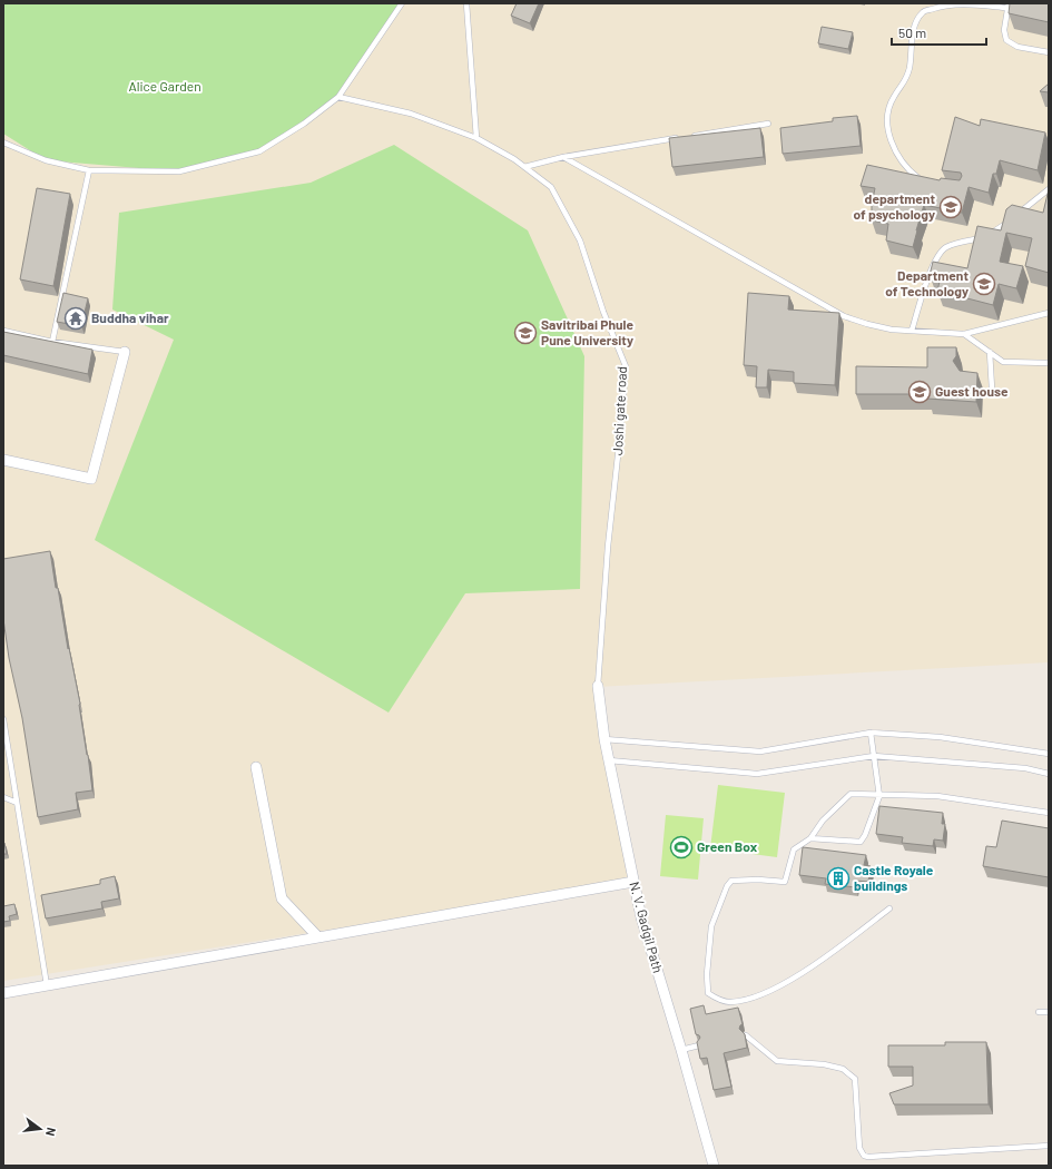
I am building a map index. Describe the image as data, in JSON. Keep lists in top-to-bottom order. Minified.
{"streets":{"street":["N. V. Gadgil Path"],"lane":["Joshi gate road"]},"crossings":[["Joshi gate road","N. V. Gadgil Path"]],"parks":["Alice Garden"],"places":{"school or university":["department of psychology","Department of Technology","Savitribai Phule Pune University","Guest house"],"temple":["Buddha vihar"],"sports":["Green Box"],"building":["Castle Royale buildings"]},"scale_bar":"50 m","north":"right"}
